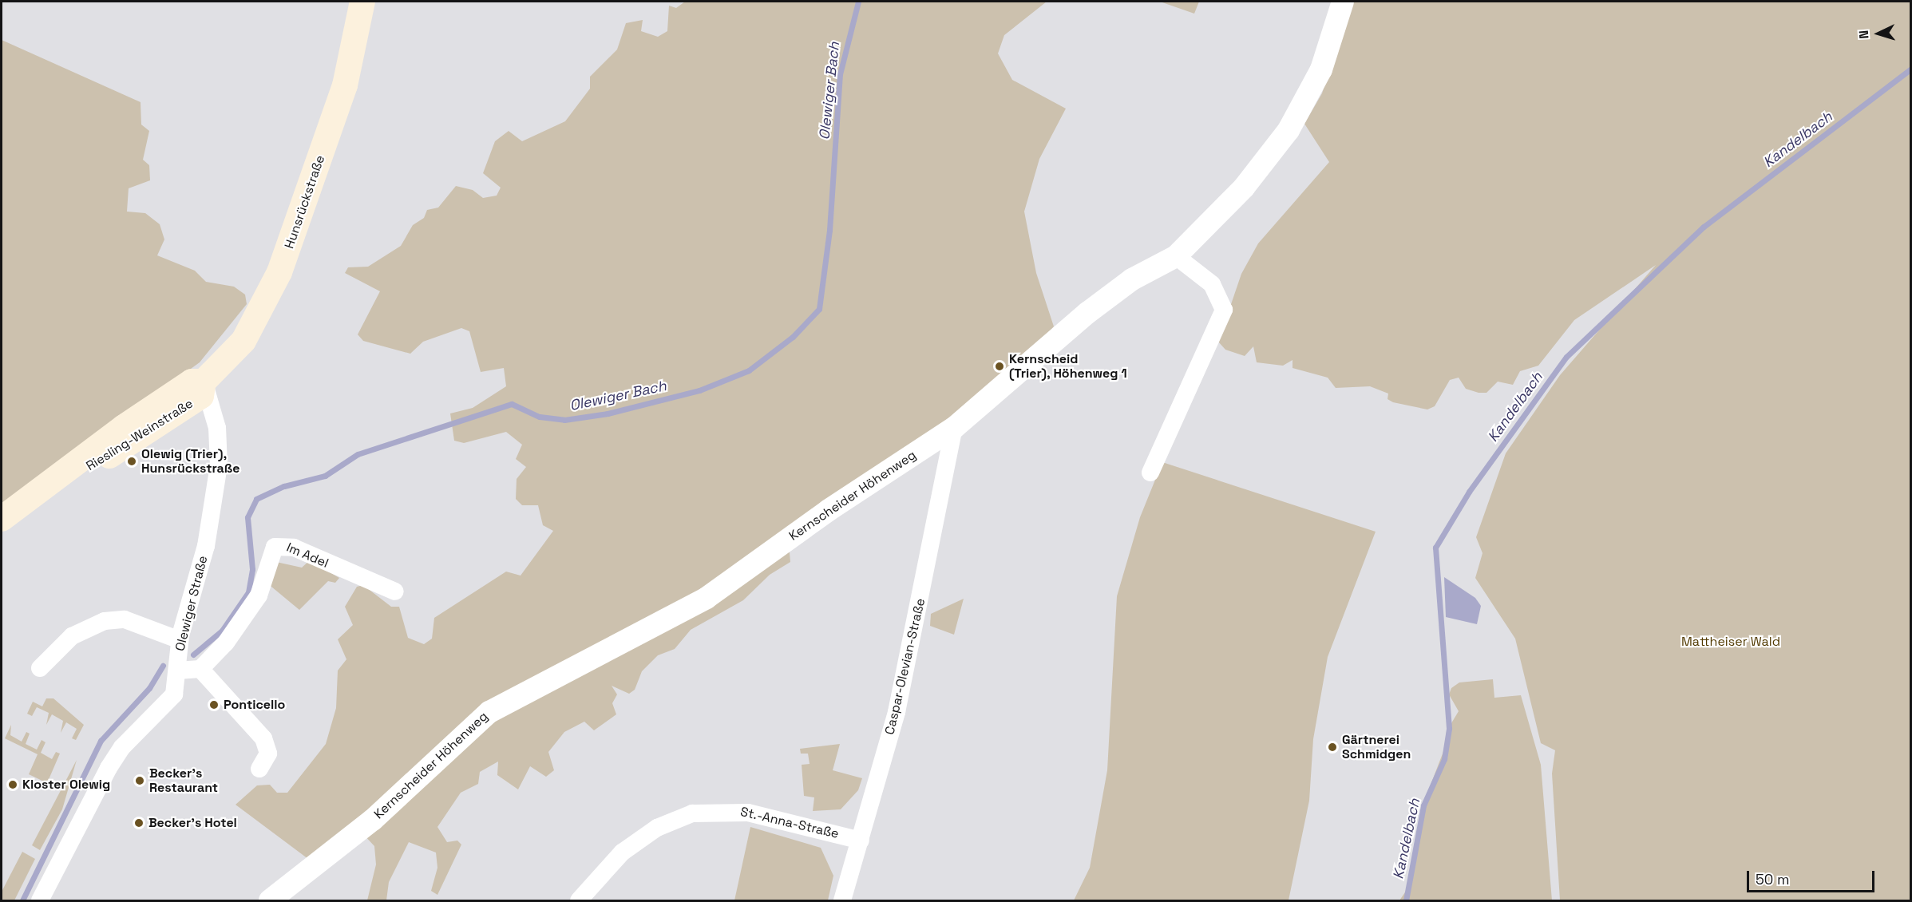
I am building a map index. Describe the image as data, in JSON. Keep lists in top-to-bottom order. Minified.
{"streets":{"main road":["Hunsrückstraße","Riesling-Weinstraße"],"street":["Kernscheider Höhenweg","Im Adel","Olewiger Straße","Caspar-Olevian-Straße","St.-Anna-Straße"]},"crossings":[["Hunsrückstraße","Riesling-Weinstraße"],["Hunsrückstraße","Olewiger Straße"],["Riesling-Weinstraße","Olewiger Straße"],["Kernscheider Höhenweg","Caspar-Olevian-Straße"],["Caspar-Olevian-Straße","St.-Anna-Straße"]],"water":["Olewiger Bach","Kandelbach"],"parks":["Mattheiser Wald"],"places":["Kernscheid (Trier), Höhenweg 1","Olewig (Trier), Hunsrückstraße","Ponticello","Gärtnerei Schmidgen","Becker's Restaurant","Kloster Olewig","Becker's Hotel"],"scale_bar":"50 m","north":"left"}
